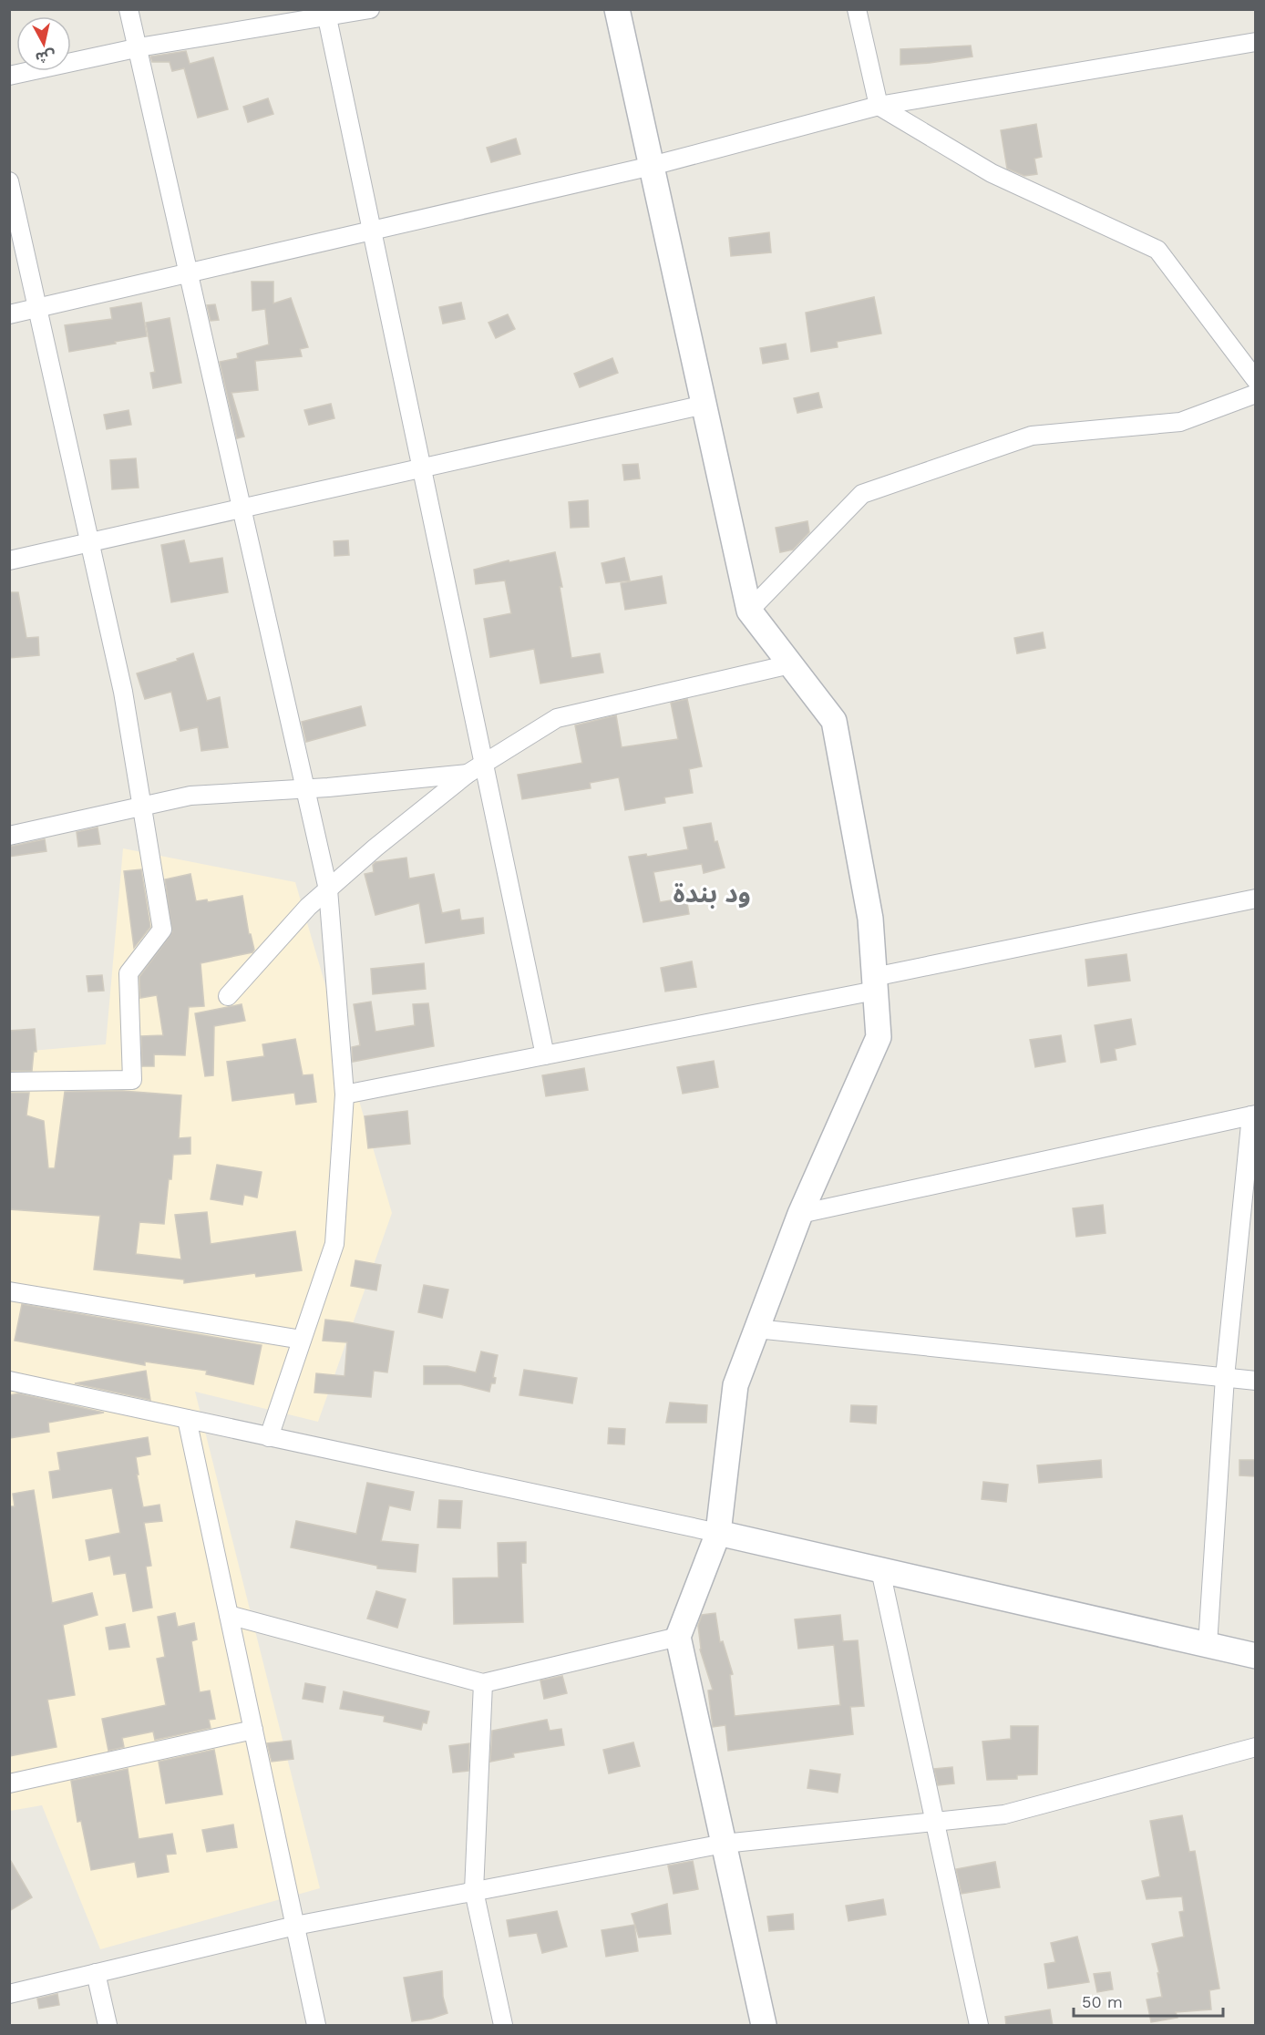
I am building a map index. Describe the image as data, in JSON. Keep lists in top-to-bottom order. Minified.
{"districts":["ود بندة"],"scale_bar":"50 m","north":"bottom"}
